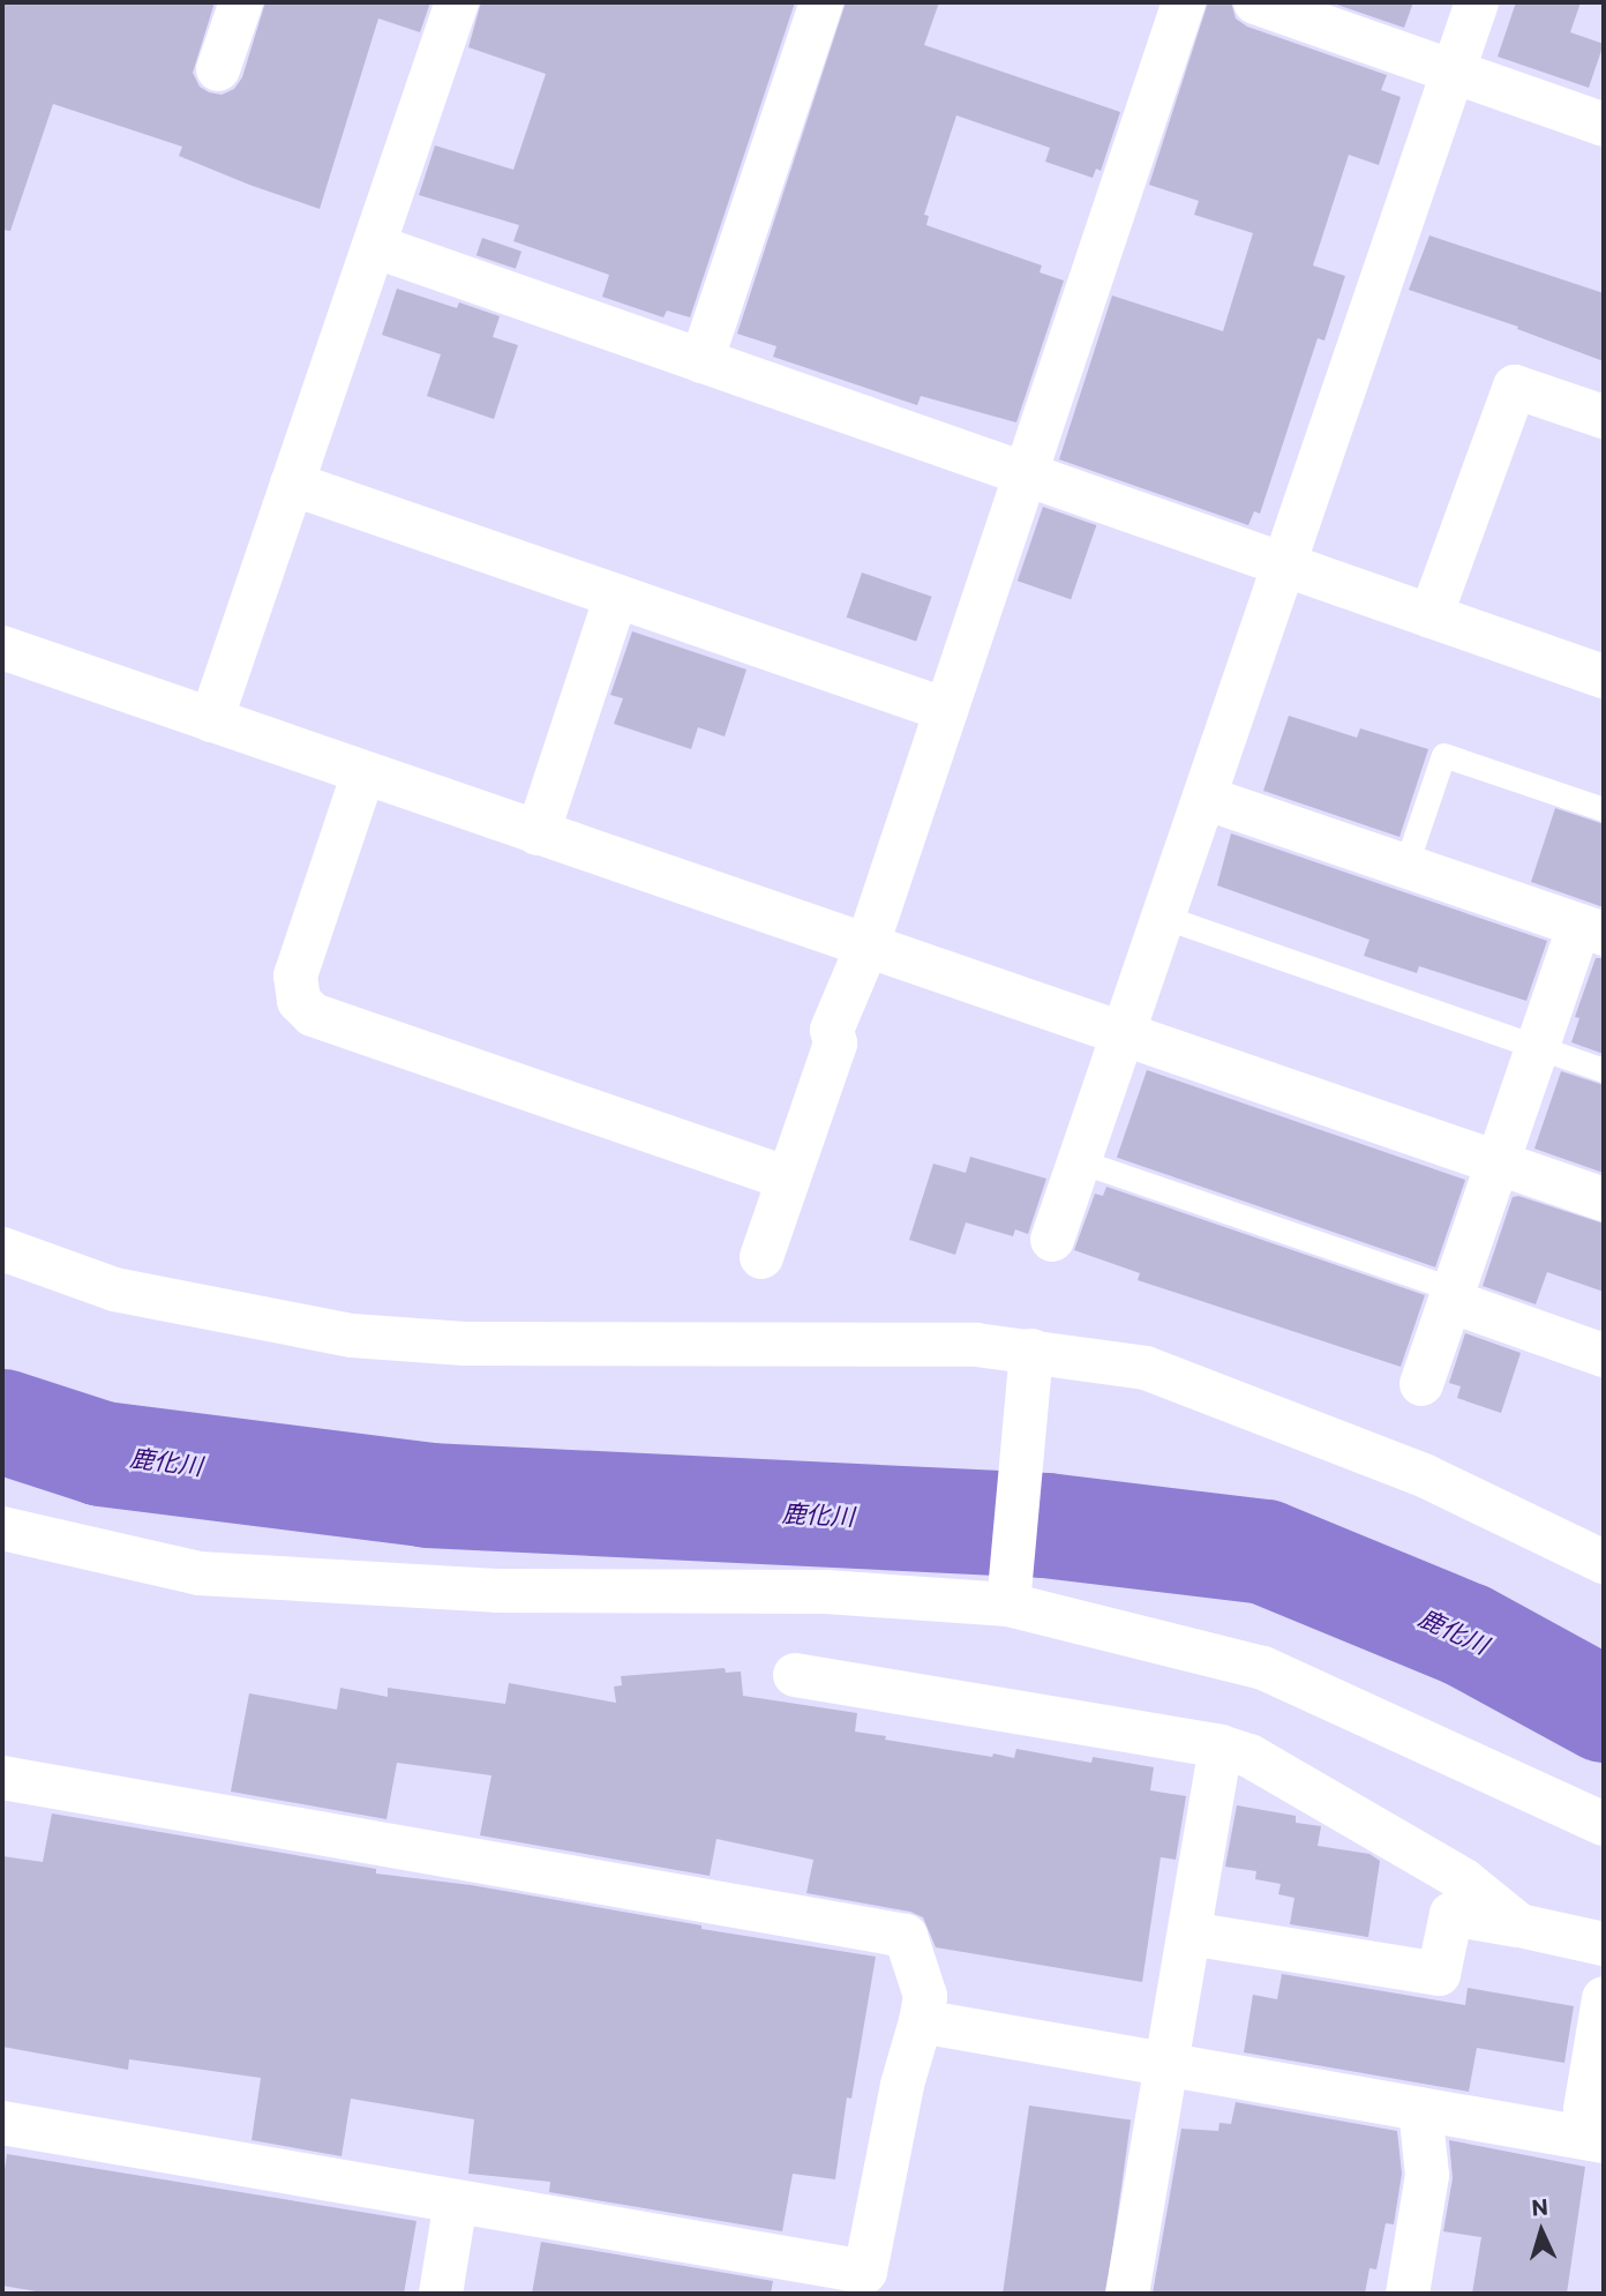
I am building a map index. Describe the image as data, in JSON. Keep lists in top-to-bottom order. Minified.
{"water":["鹿化川"],"north":"top"}
